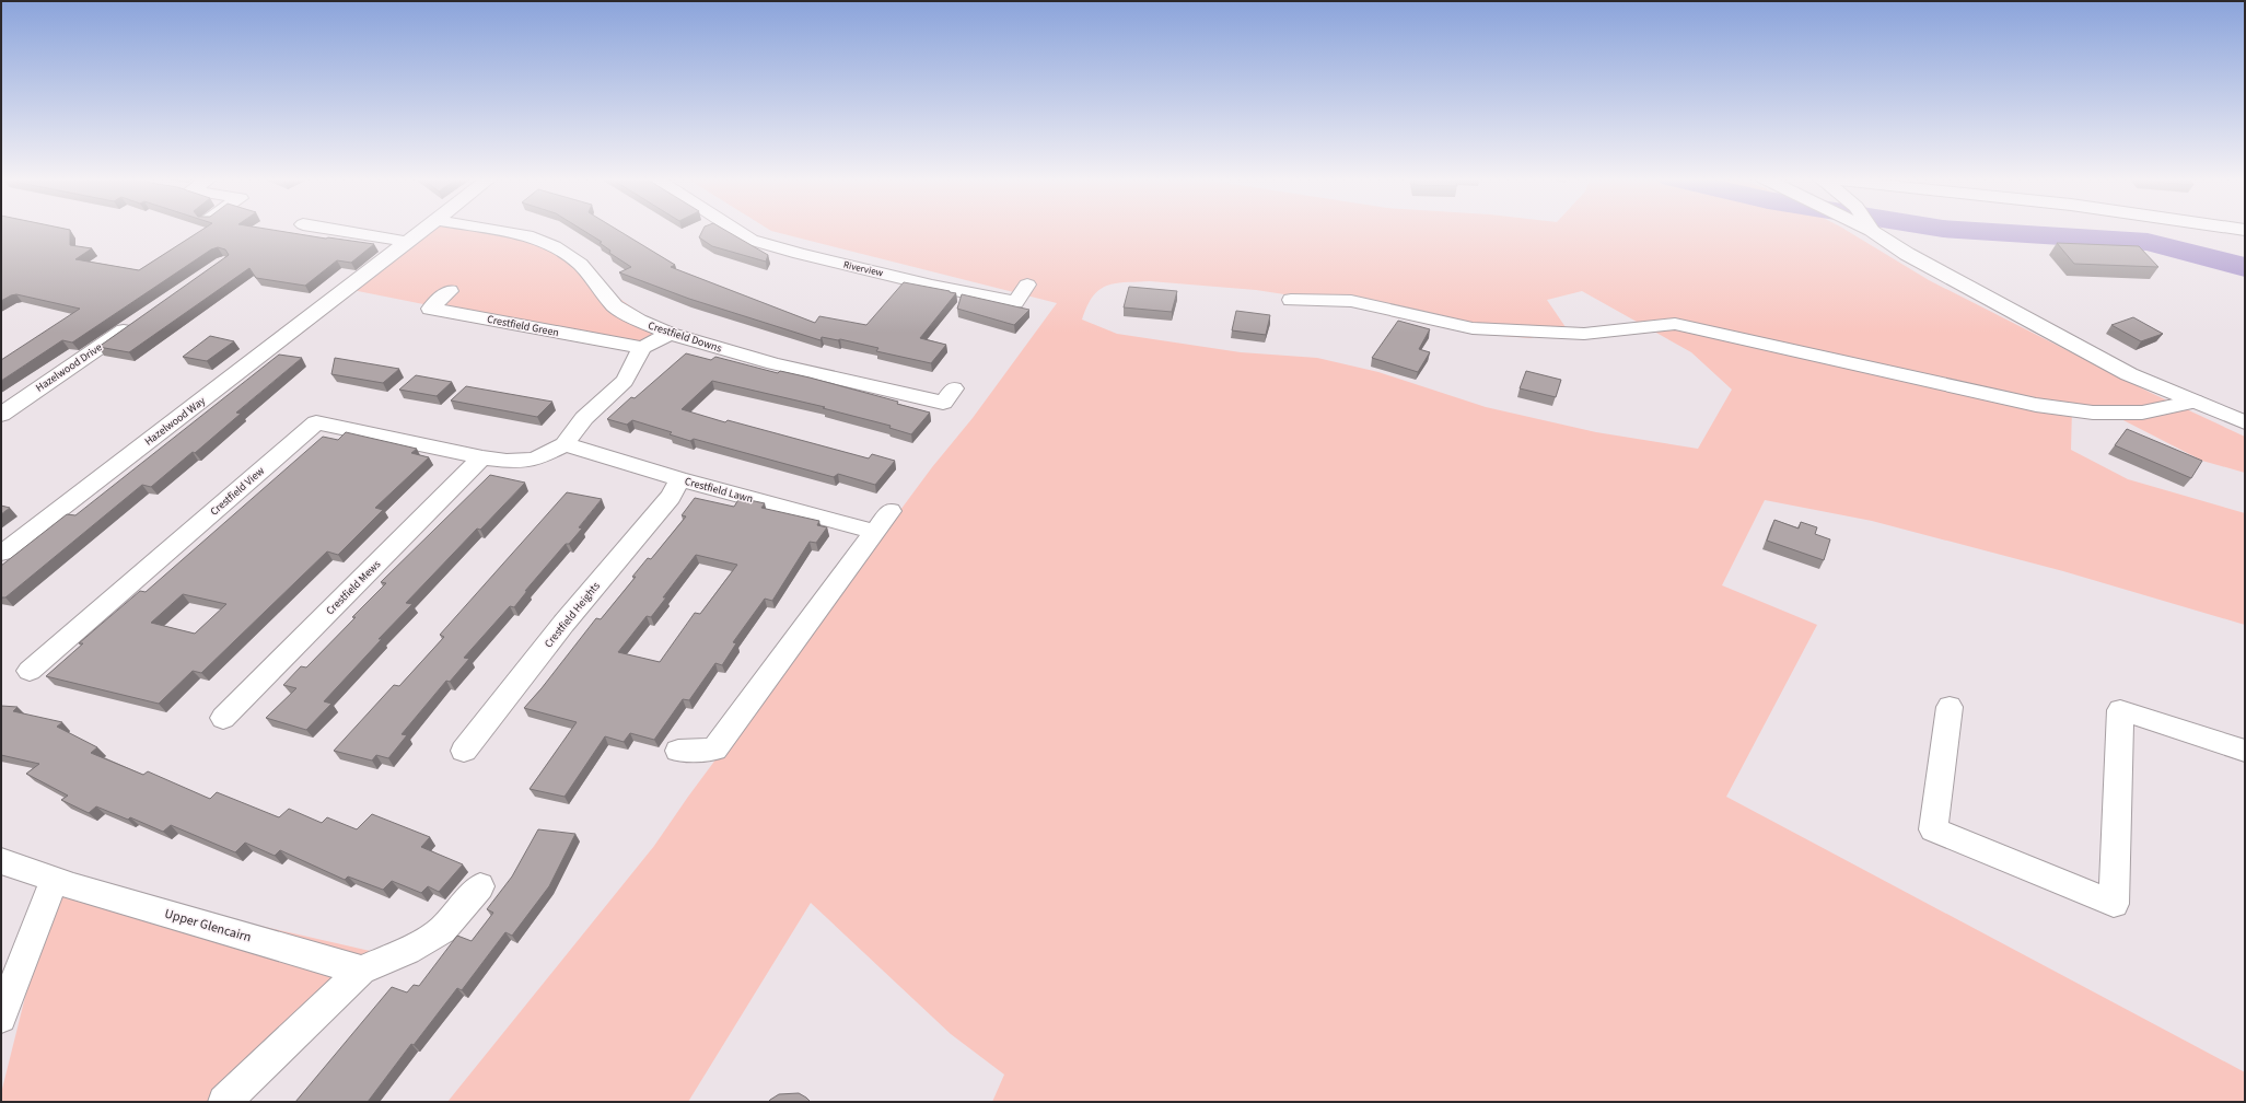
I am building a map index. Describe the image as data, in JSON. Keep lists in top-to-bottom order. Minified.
{"streets":{"street":["Riverview","Crestfield Green","Crestfield Downs","Hazelwood Drive","Hazelwood Way","Crestfield Lawn","Crestfield View","Crestfield Mews","Crestfield Heights","Upper Glencairn"]},"crossings":[["Crestfield Lawn","Crestfield Heights"],["Crestfield View","Crestfield Mews"]]}
